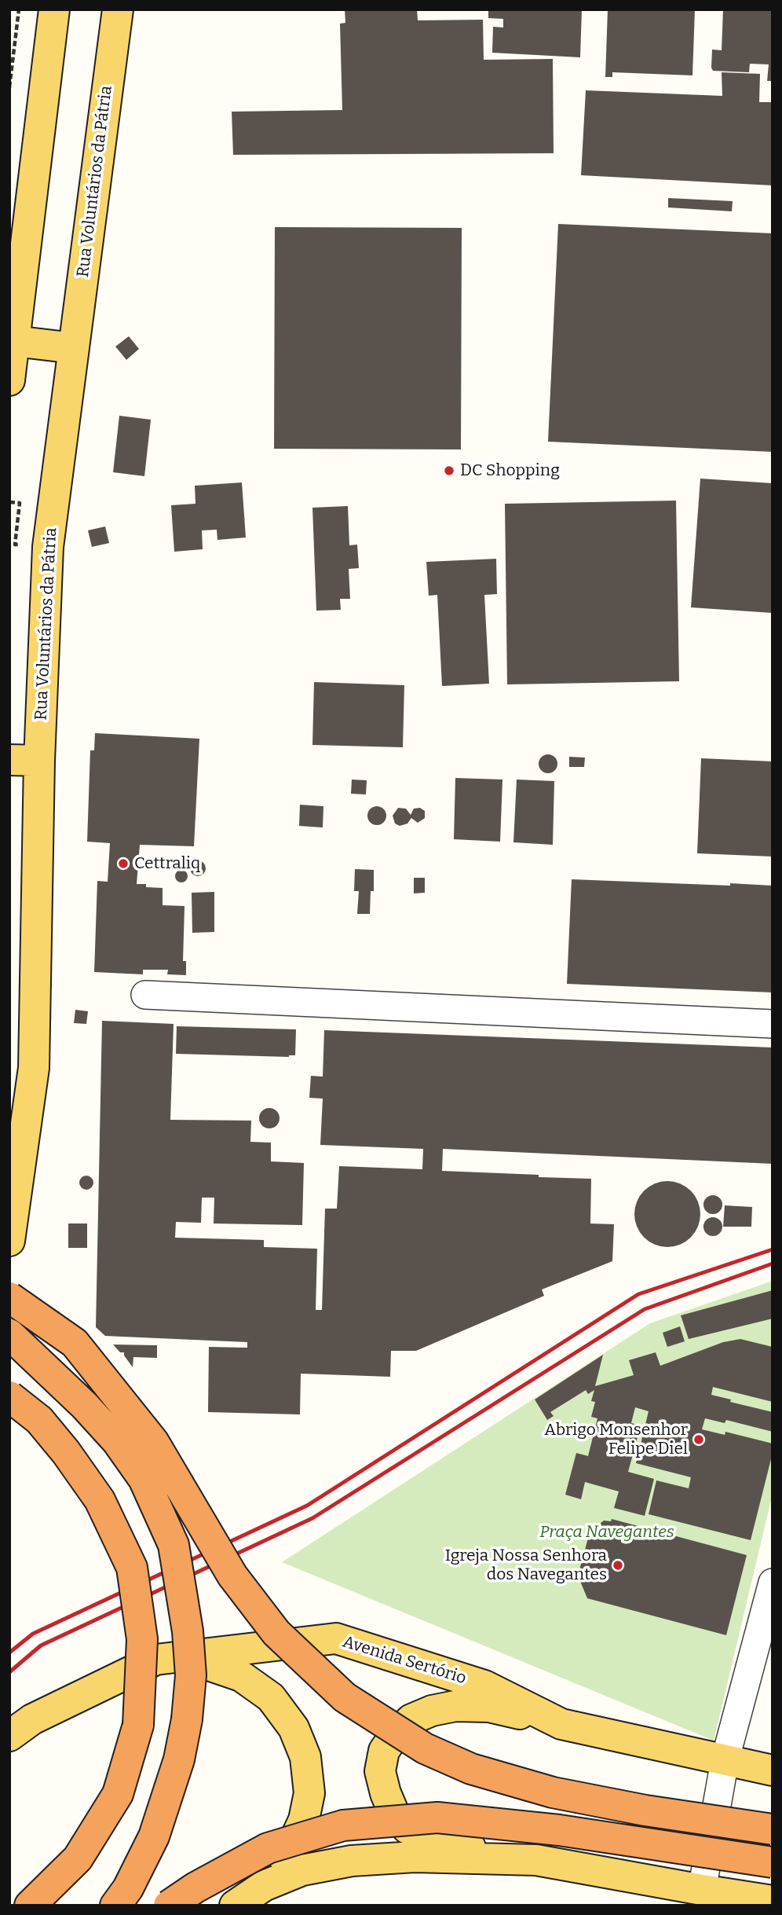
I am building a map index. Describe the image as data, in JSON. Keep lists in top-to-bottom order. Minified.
{"streets":{"main road":["Rua Voluntários da Pátria","Avenida Sertório"]},"parks":["Praça Navegantes"],"places":["DC Shopping","Cettraliq","Abrigo Monsenhor Felipe Diel","Igreja Nossa Senhora dos Navegantes"]}
